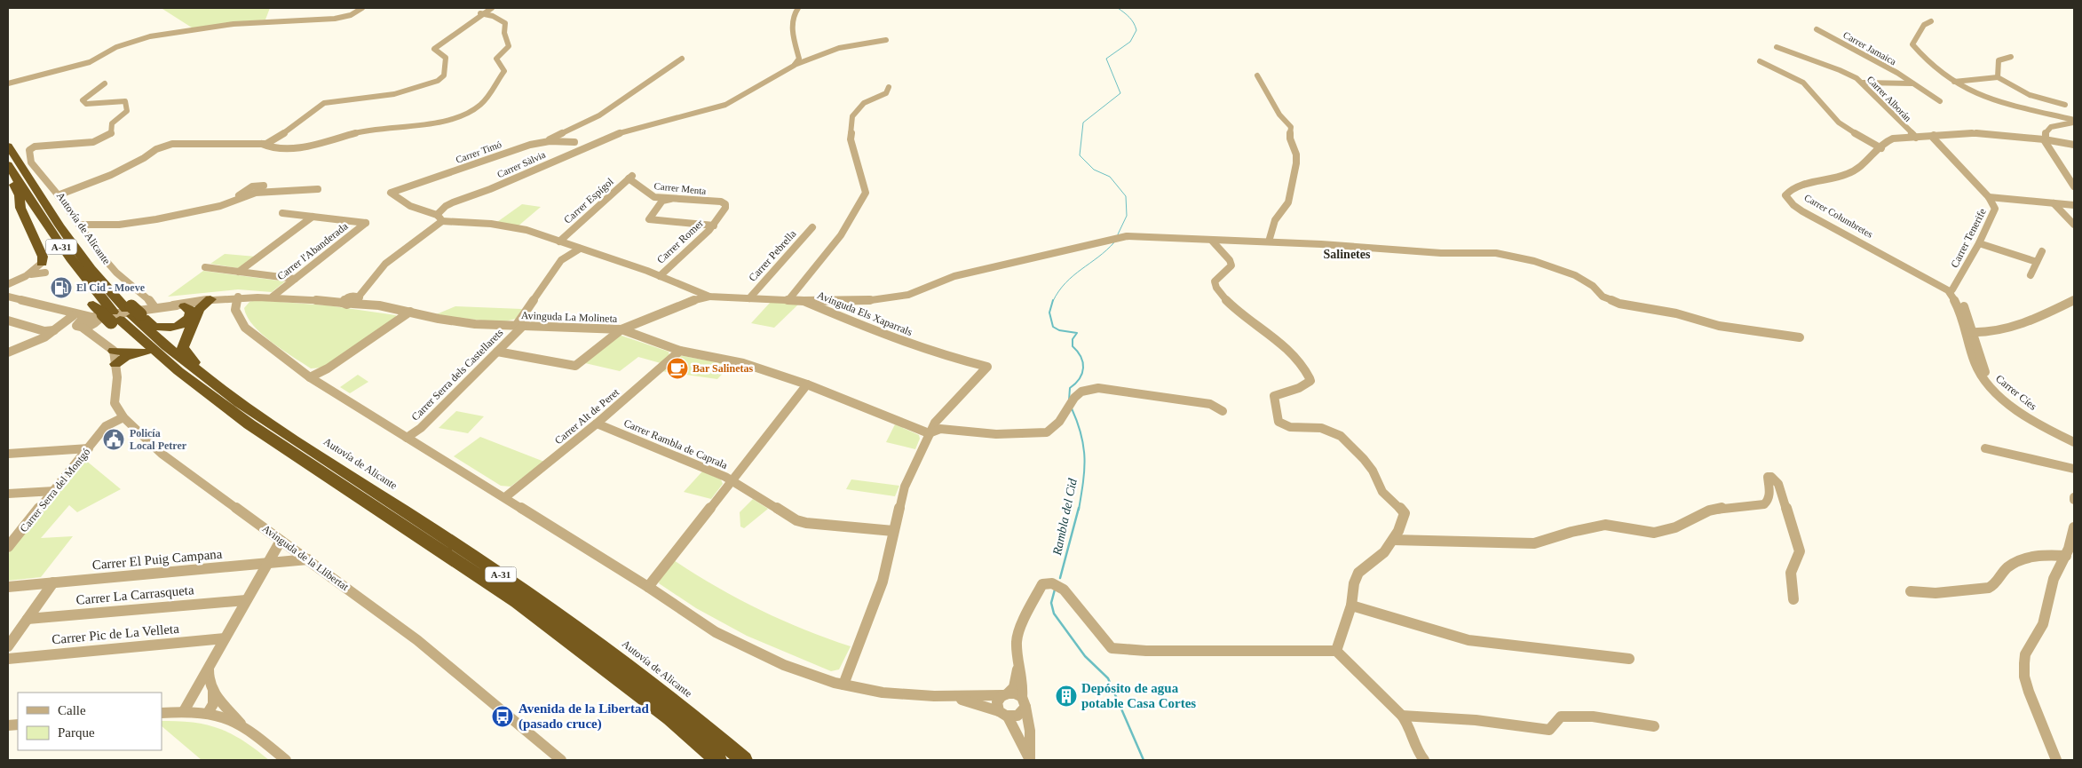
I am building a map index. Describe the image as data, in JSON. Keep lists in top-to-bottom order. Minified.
{"streets":{"highway":["Autovía de Alicante","A-31"],"street":["Carrer Jamaica","Carrer Alborán","Carrer Timó","Carrer Sàlvia","Carrer Menta","Carrer Espígol","Carrer Columbretes","Carrer Tenerife","Carrer Romer","Carrer l'Abanderada","Carrer Pebrella","Avinguda Els Xaparrals","Avinguda La Molineta","Carrer Serra dels Castellarets","Carrer Cíes","Carrer Alt de Peret","Carrer Rambla de Caprala","Carrer Serra del Montgó","Avinguda de la Llibertat","Carrer El Puig Campana","Carrer La Carrasqueta","Carrer Pic de La Velleta"]},"crossings":[["Carrer Jamaica","Carrer Alborán"],["Carrer Alborán","Carrer Columbretes"],["Carrer Timó","Avinguda Els Xaparrals"],["Carrer Sàlvia","Avinguda Els Xaparrals"],["Carrer Sàlvia","Avinguda La Molineta"],["Carrer Menta","Carrer Espígol"],["Carrer Menta","Carrer Romer"],["Carrer Espígol","Avinguda Els Xaparrals"],["Carrer Columbretes","Carrer Tenerife"],["Carrer Columbretes","Carrer Cíes"],["Carrer Tenerife","Carrer Cíes"],["Carrer Romer","Avinguda Els Xaparrals"],["Carrer l'Abanderada","Avinguda La Molineta"],["Carrer Pebrella","Avinguda Els Xaparrals"],["Avinguda Els Xaparrals","Avinguda La Molineta"],["Avinguda Els Xaparrals","Carrer Serra dels Castellarets"],["Avinguda La Molineta","Carrer Serra dels Castellarets"],["Avinguda La Molineta","Carrer Alt de Peret"],["Carrer Alt de Peret","Carrer Rambla de Caprala"],["Carrer Serra del Montgó","Avinguda de la Llibertat"],["Avinguda de la Llibertat","Carrer El Puig Campana"]],"districts":["Salinetes"],"water":["Rambla del Cid"],"places":{"fuel station":["El Cid - Moeve"],"cafe":["Bar Salinetas"],"public building":["Policía Local Petrer"],"building":["Depósito de agua potable Casa Cortes"],"bus stop":["Avenida de la Libertad (pasado cruce)"]},"legend":["Calle","Parque"]}
